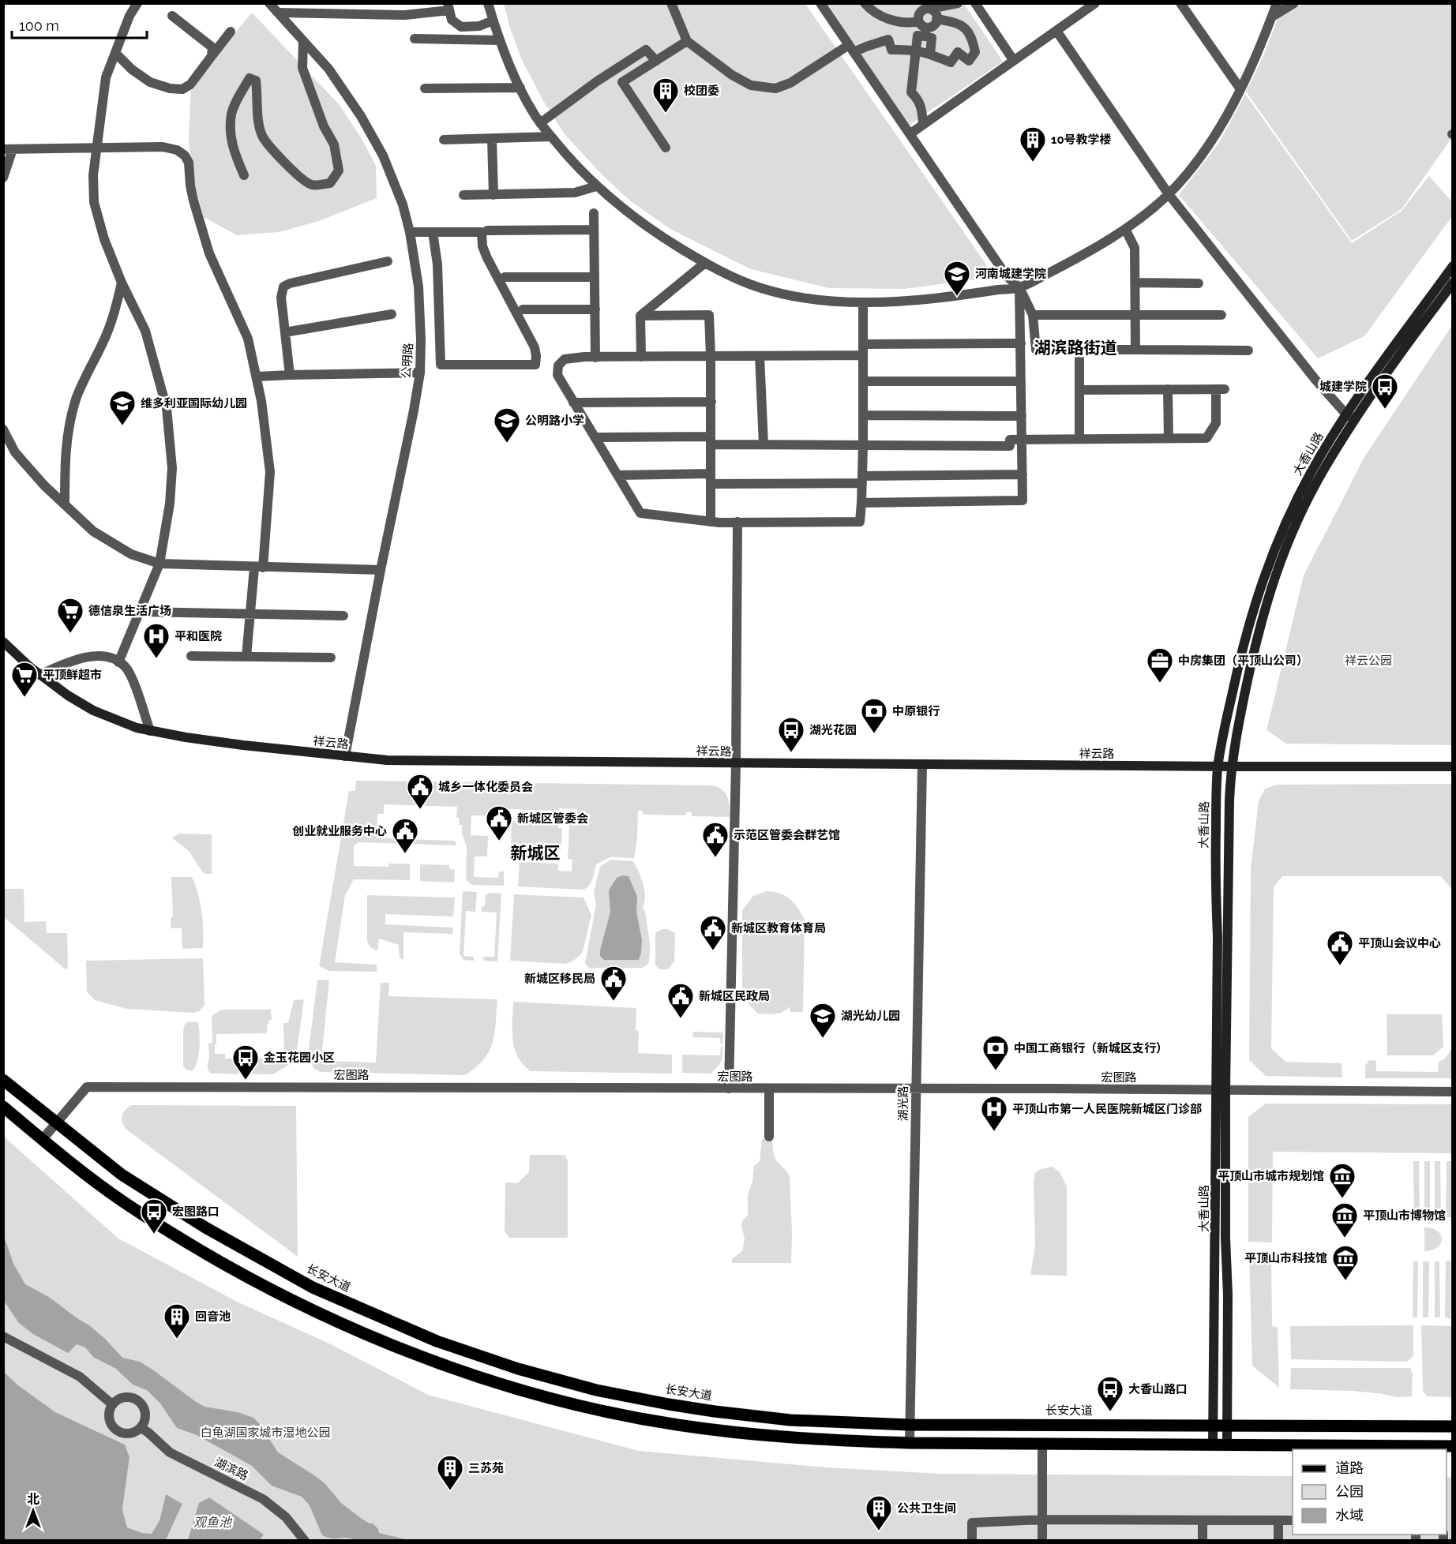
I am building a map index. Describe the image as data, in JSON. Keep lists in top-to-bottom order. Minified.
{"streets":{"main road":["大香山路","祥云路","长安大道"],"street":["公明路","宏图路","湖光路","湖滨路"]},"crossings":[["公明路","祥云路"],["大香山路","祥云路"],["大香山路","宏图路"],["大香山路","长安大道"],["祥云路","湖光路"],["宏图路","湖光路"],["宏图路","长安大道"],["湖光路","长安大道"]],"districts":["湖滨路街道","新城区"],"water":["观鱼池"],"parks":["祥云公园","白龟湖国家城市湿地公园"],"places":{"building":["校团委","10号教学楼","回音池","三苏苑","公共卫生间"],"school or university":["河南城建学院","维多利亚国际幼儿园","公明路小学","湖光幼儿园"],"bus stop":["城建学院","湖光花园","金玉花园小区","宏图路口","大香山路口"],"supermarket":["德信泉生活广场","平顶鲜超市"],"hospital":["平和医院","平顶山市第一人民医院新城区门诊部"],"office":["中房集团（平顶山公司）"],"bank":["中原银行","中国工商银行（新城区支行）"],"public building":["城乡一体化委员会","新城区管委会","创业就业服务中心","示范区管委会群艺馆","新城区教育体育局","平顶山会议中心","新城区移民局","新城区民政局"],"museum":["平顶山市城市规划馆","平顶山市博物馆","平顶山市科技馆"]},"legend":["道路","公园","水域"],"scale_bar":"100 m","north":"top"}
